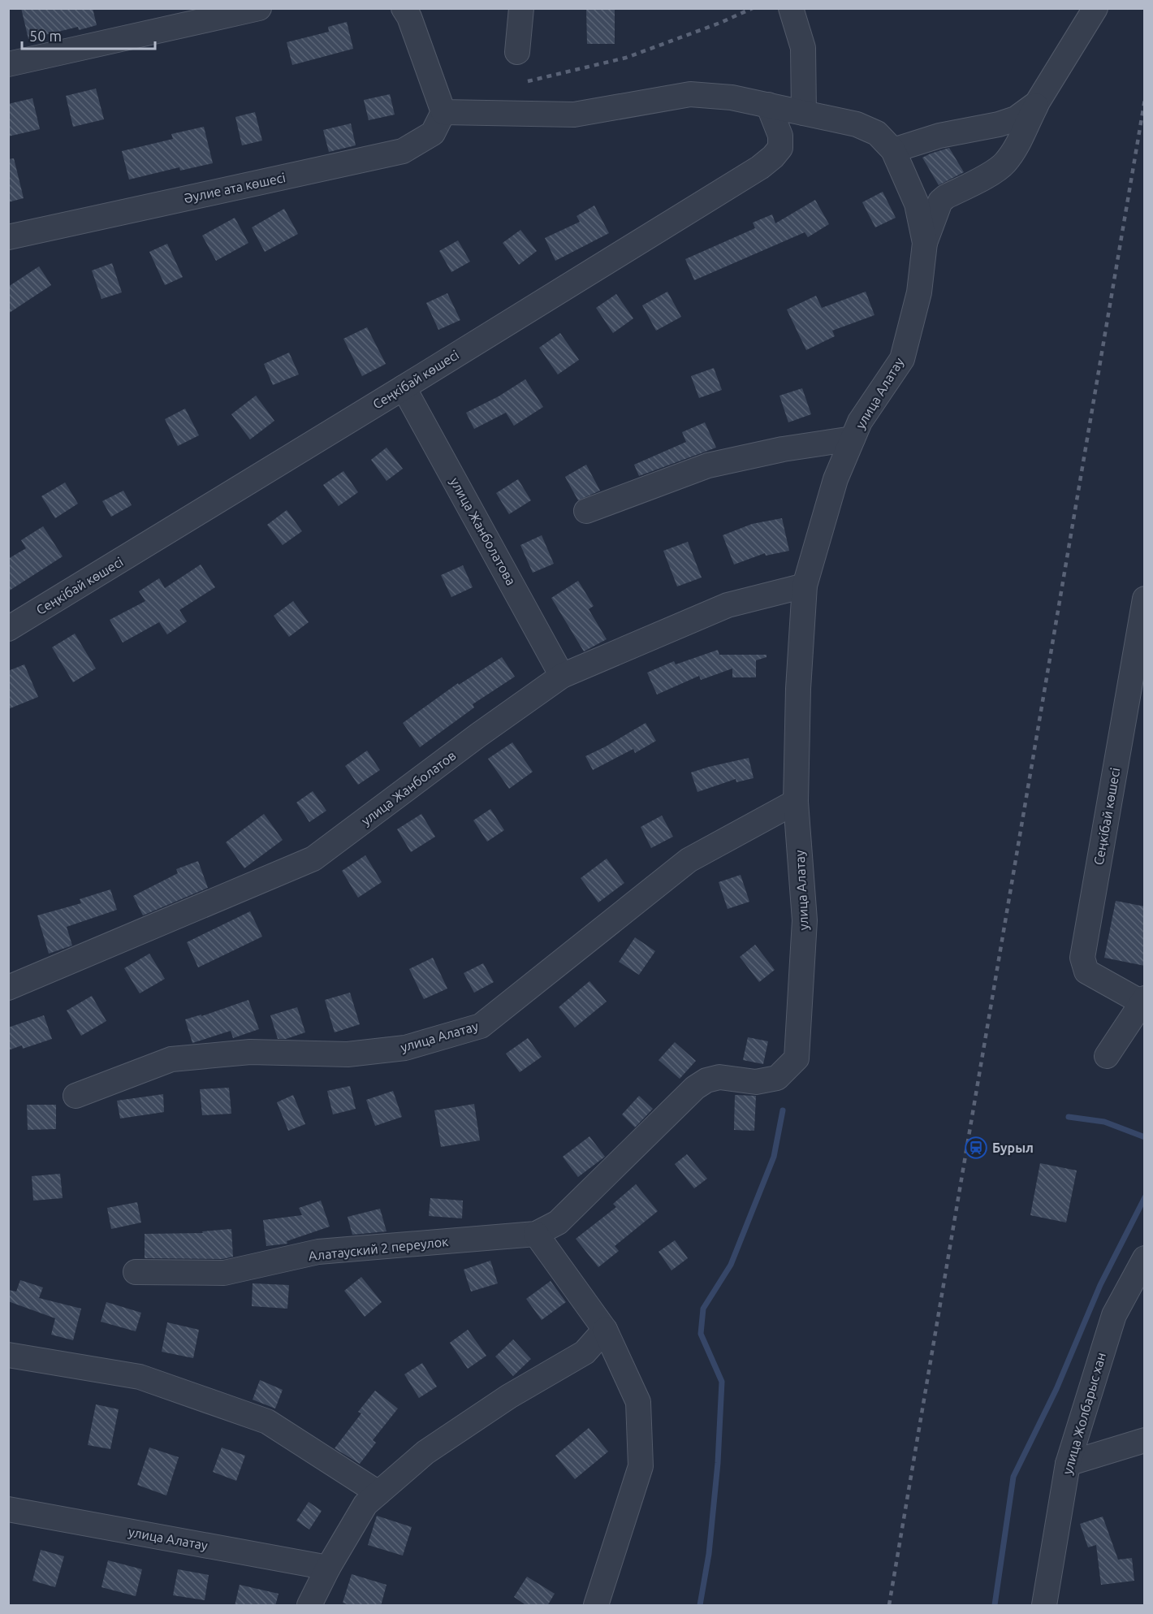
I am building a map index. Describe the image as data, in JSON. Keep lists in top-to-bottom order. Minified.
{"streets":{"street":["Әулие ата көшесі","Сеңкібай көшесі","улица Алатау","улица Жанболатова","улица Жанболатов","Алатауский 2 переулок","улица Жолбарыс хан"]},"crossings":[["Әулие ата көшесі","улица Алатау"],["Сеңкібай көшесі","улица Алатау"],["Сеңкібай көшесі","улица Жанболатова"],["улица Алатау","улица Жанболатов"],["улица Алатау","Алатауский 2 переулок"],["улица Жанболатова","улица Жанболатов"]],"places":{"station":["Бурыл"]},"scale_bar":"50 m"}
